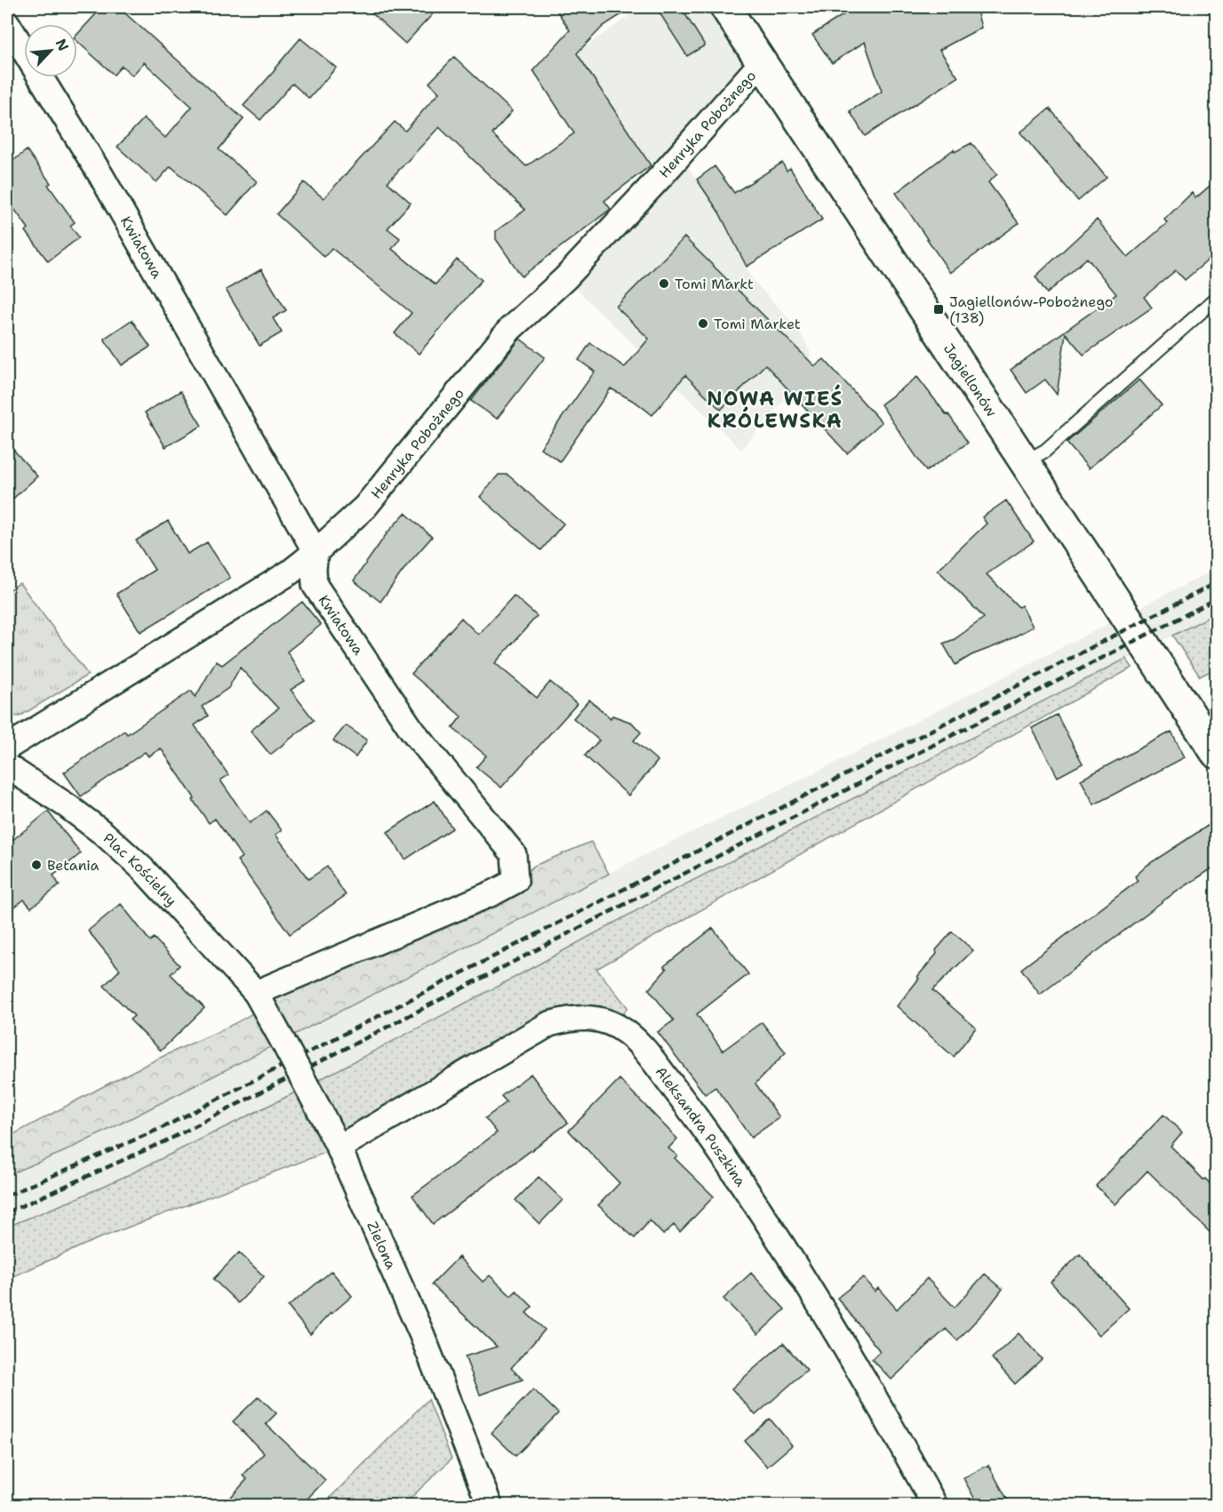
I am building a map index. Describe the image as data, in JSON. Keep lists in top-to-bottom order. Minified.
{"streets":{"street":["Henryka Pobożnego","Kwiatowa","Jagiellonów","Plac Kościelny","Aleksandra Puszkina","Zielona"]},"crossings":[["Henryka Pobożnego","Kwiatowa"],["Henryka Pobożnego","Jagiellonów"],["Kwiatowa","Plac Kościelny"],["Kwiatowa","Zielona"],["Plac Kościelny","Zielona"],["Aleksandra Puszkina","Zielona"]],"districts":["NOWA WIEŚ KRÓLEWSKA"],"places":{"other":["Tomi Markt","Tomi Market","Betania"],"transit":["Jagiellonów-Pobożnego (138)"]},"north":"top right"}
